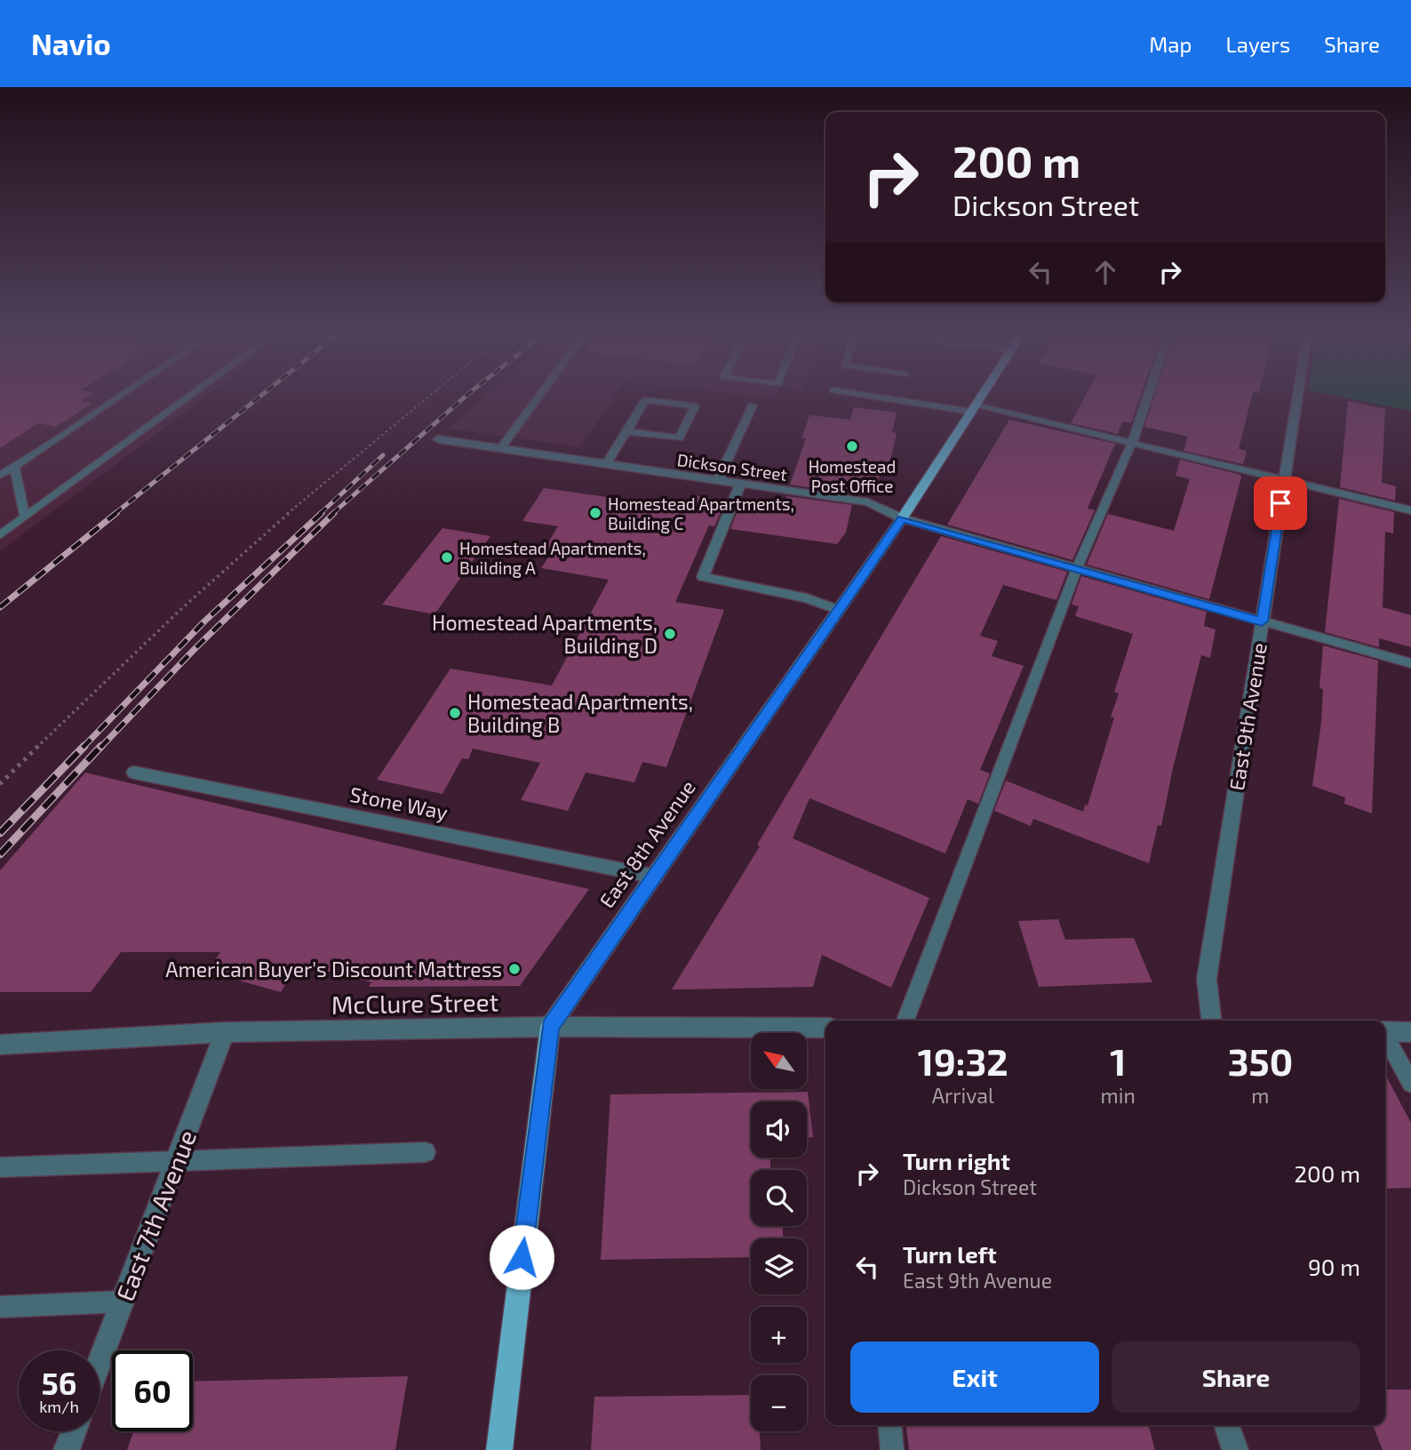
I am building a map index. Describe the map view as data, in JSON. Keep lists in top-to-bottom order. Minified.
{"streets":{"main road":["East 8th Avenue"],"street":["Dickson Street","East 9th Avenue","Stone Way","McClure Street","East 7th Avenue"]},"crossings":[["Dickson Street","East 9th Avenue"],["Dickson Street","East 8th Avenue"],["Stone Way","East 8th Avenue"],["East 8th Avenue","McClure Street"],["McClure Street","East 7th Avenue"]],"places":["Homestead Post Office","Homestead Apartments, Building C","Homestead Apartments, Building A","Homestead Apartments, Building D","Homestead Apartments, Building B","American Buyer's Discount Mattress"],"north":"top left","page":{"header":"Navio","nav":["Map","Layers","Share"],"turn":["200 m","Dickson Street"],"eta":["19:32","Arrival","1","min","350","m"],"map_buttons":["+","−"],"list":[{"name":"Turn right","note":"Dickson Street","value":"200 m"},{"name":"Turn left","note":"East 9th Avenue","value":"90 m"}],"buttons":["Exit","Share"],"speed":"56 km/h","limit":"60"}}
